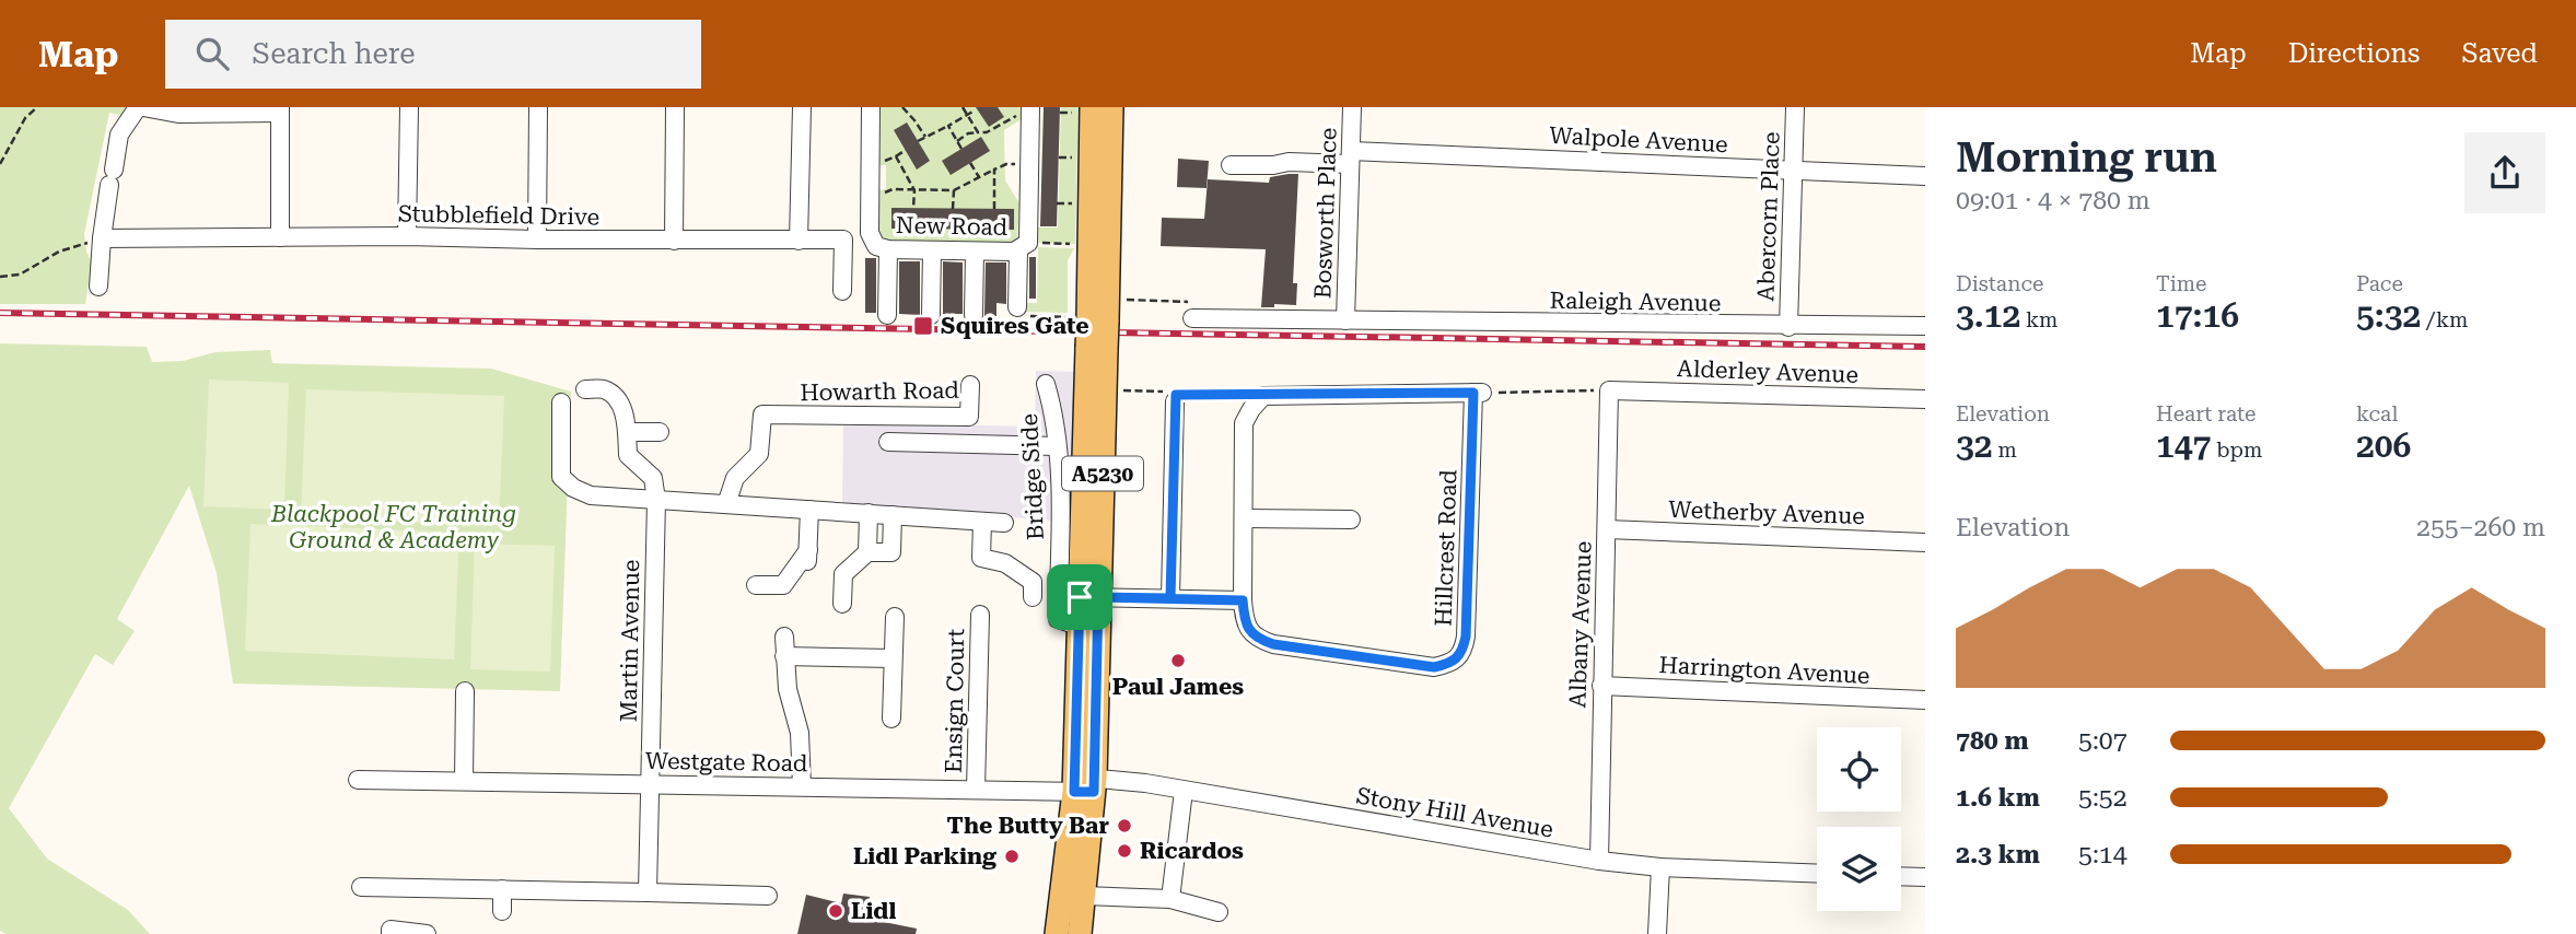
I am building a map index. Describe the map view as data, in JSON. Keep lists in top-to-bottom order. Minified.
{"streets":{"main road":["A5230"],"street":["Walpole Avenue","Bosworth Place","Stubblefield Drive","Abercorn Place","New Road","Raleigh Avenue","Alderley Avenue","Howarth Road","Bridge Side","Wetherby Avenue","Hillcrest Road","Albany Avenue","Martin Avenue","Harrington Avenue","Ensign Court","Westgate Road","Stony Hill Avenue"]},"crossings":[["Walpole Avenue","Bosworth Place"],["Walpole Avenue","Abercorn Place"],["Bosworth Place","Raleigh Avenue"],["Abercorn Place","Raleigh Avenue"],["Alderley Avenue","Albany Avenue"],["A5230","Bridge Side"],["A5230","Westgate Road"],["A5230","Stony Hill Avenue"],["Wetherby Avenue","Albany Avenue"],["Albany Avenue","Harrington Avenue"],["Albany Avenue","Stony Hill Avenue"],["Martin Avenue","Westgate Road"],["Ensign Court","Westgate Road"],["Westgate Road","Stony Hill Avenue"]],"parks":["Blackpool FC Training Ground & Academy"],"places":{"transit":["Squires Gate"],"other":["Paul James","The Butty Bar","Ricardos","Lidl Parking","Lidl"]},"page":{"header":"Map","search":"Search here","nav":["Map","Directions","Saved"],"heading":["Morning run","09:01 · 4 × 780 m"],"stats":[["Distance","3.12 km"],["Time","17:16"],["Pace","5:32 /km"],["Elevation","32 m"],["Heart rate","147 bpm"],["kcal","206"]],"chart":["Elevation","255–260 m"],"list":[{"name":"780 m","note":"5:07"},{"name":"1.6 km","note":"5:52"},{"name":"2.3 km","note":"5:14"}]}}
